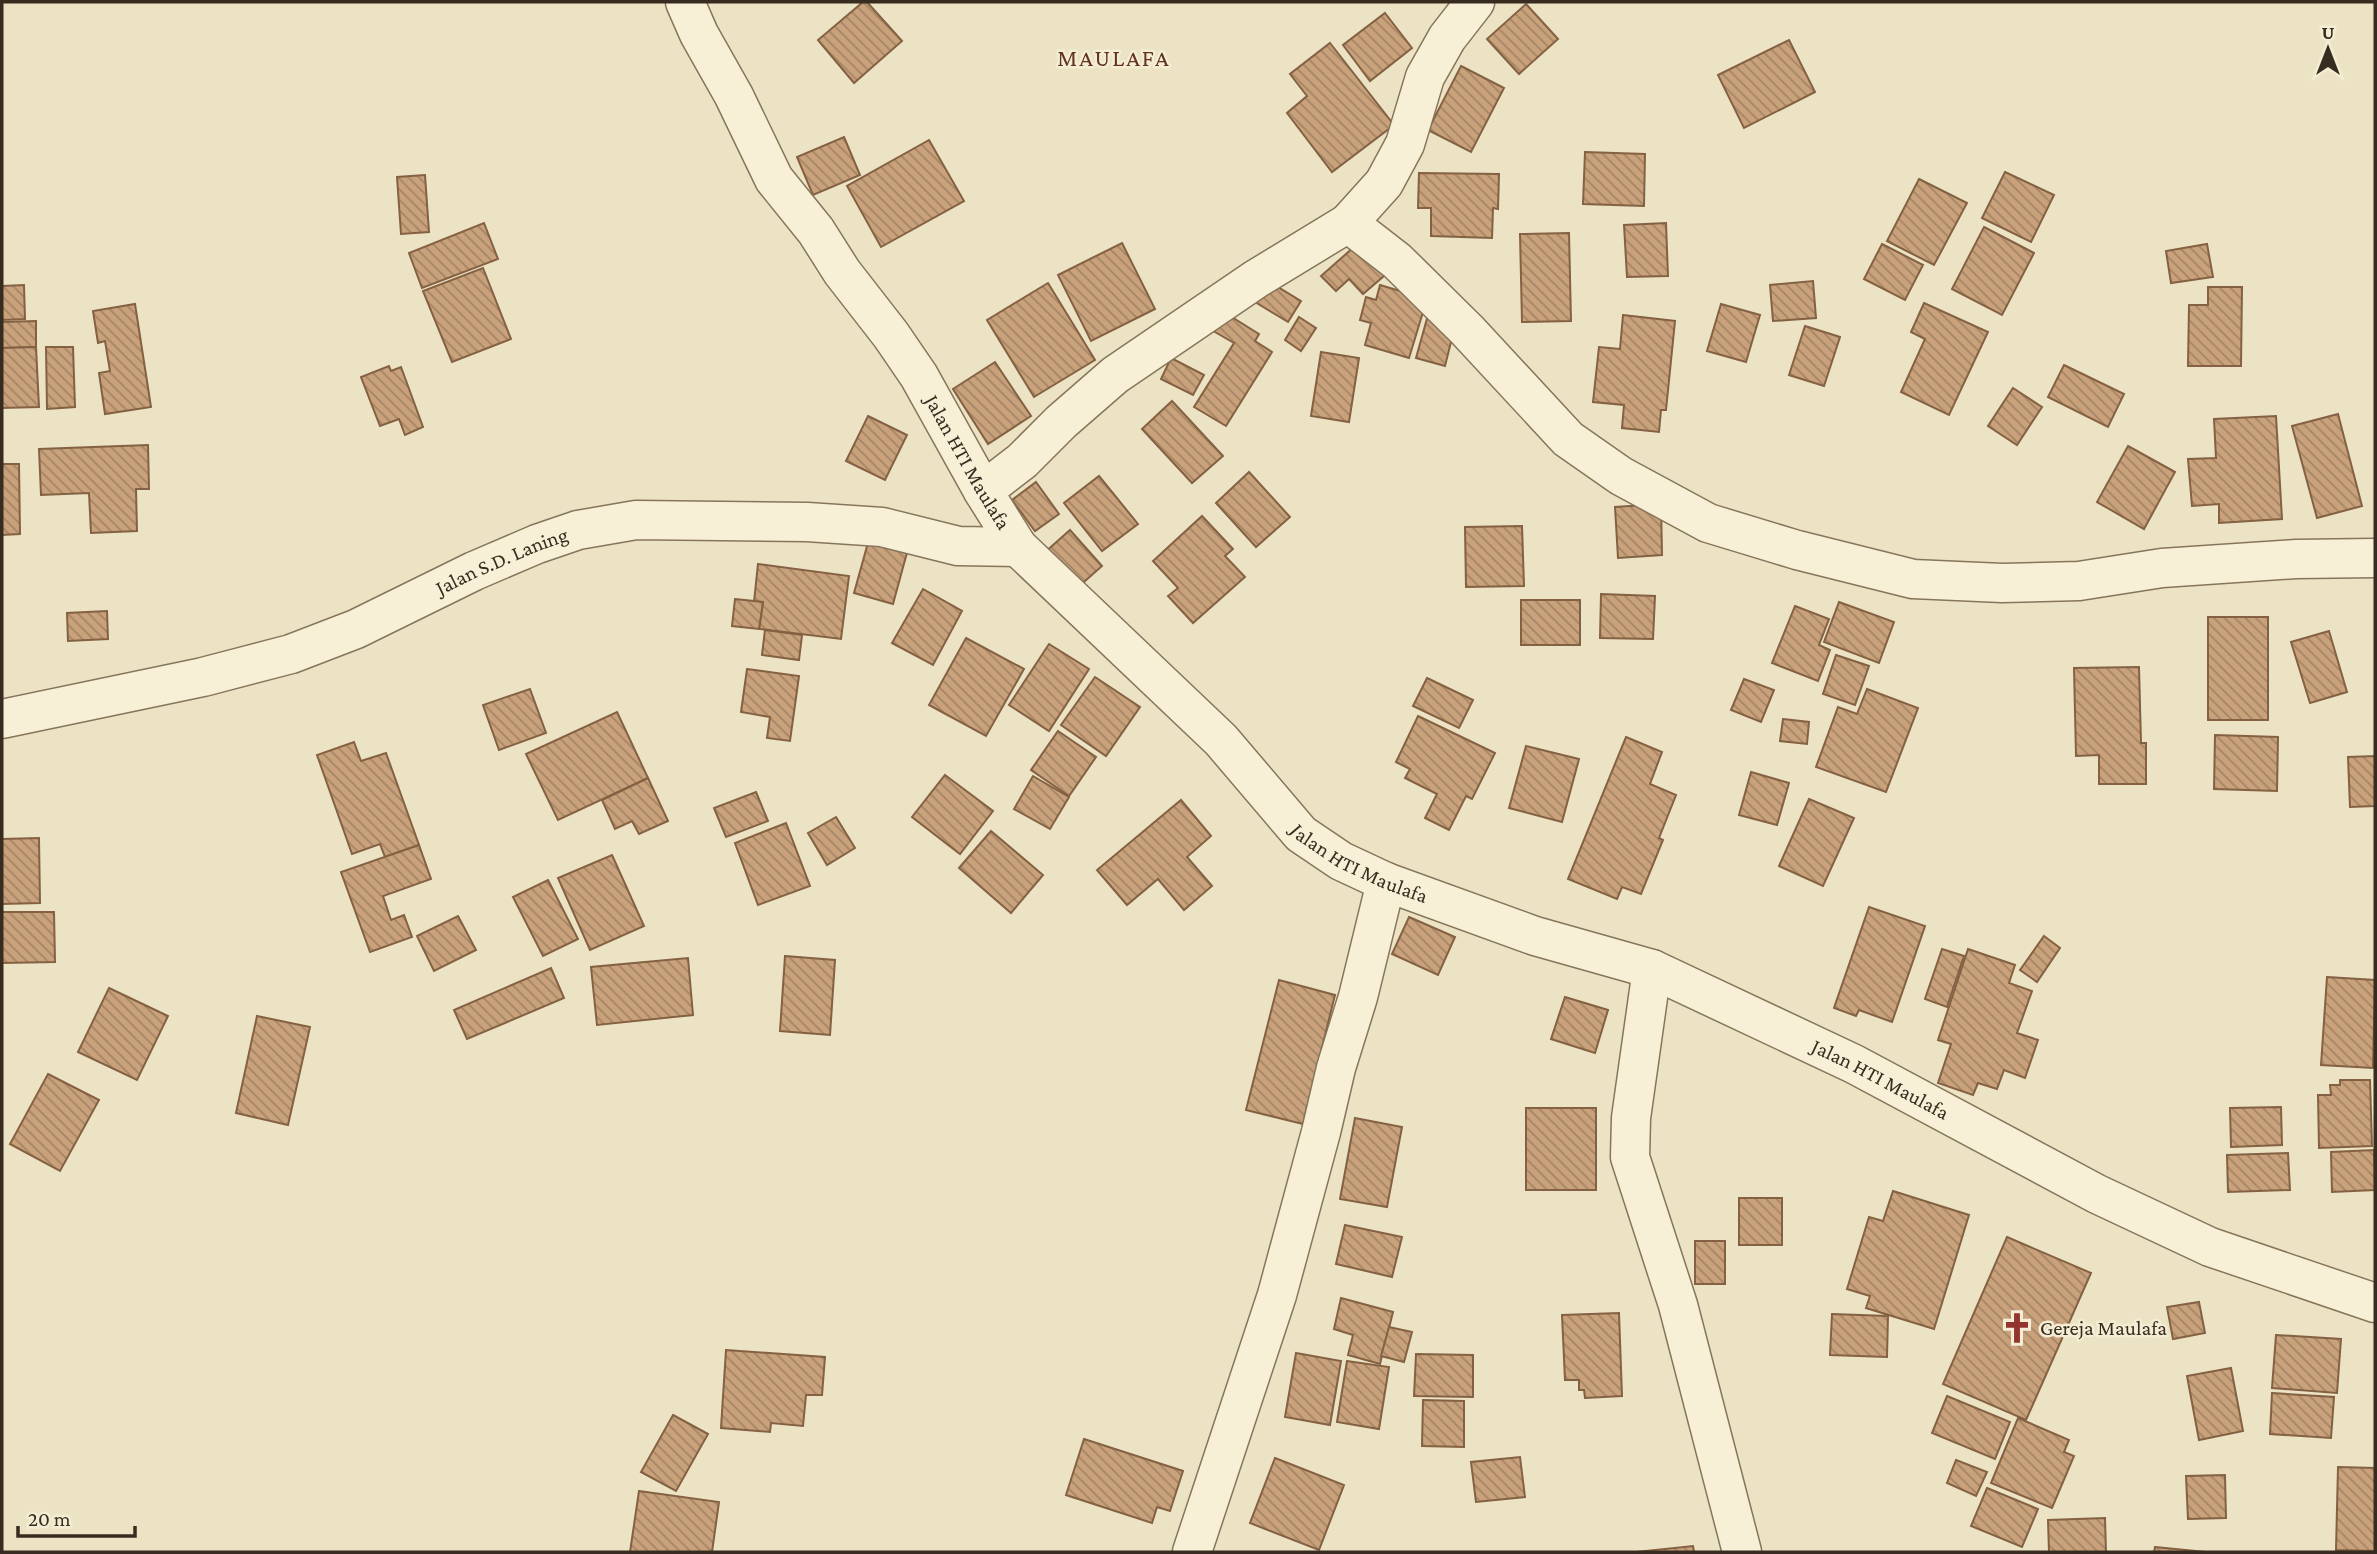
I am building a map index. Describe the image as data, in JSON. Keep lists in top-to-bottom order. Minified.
{"streets":{"street":["Jalan HTI Maulafa","Jalan S.D. Laning"]},"crossings":[["Jalan HTI Maulafa","Jalan S.D. Laning"]],"districts":["MAULAFA"],"places":{"church":["Gereja Maulafa"]},"scale_bar":"20 m","north":"top"}
